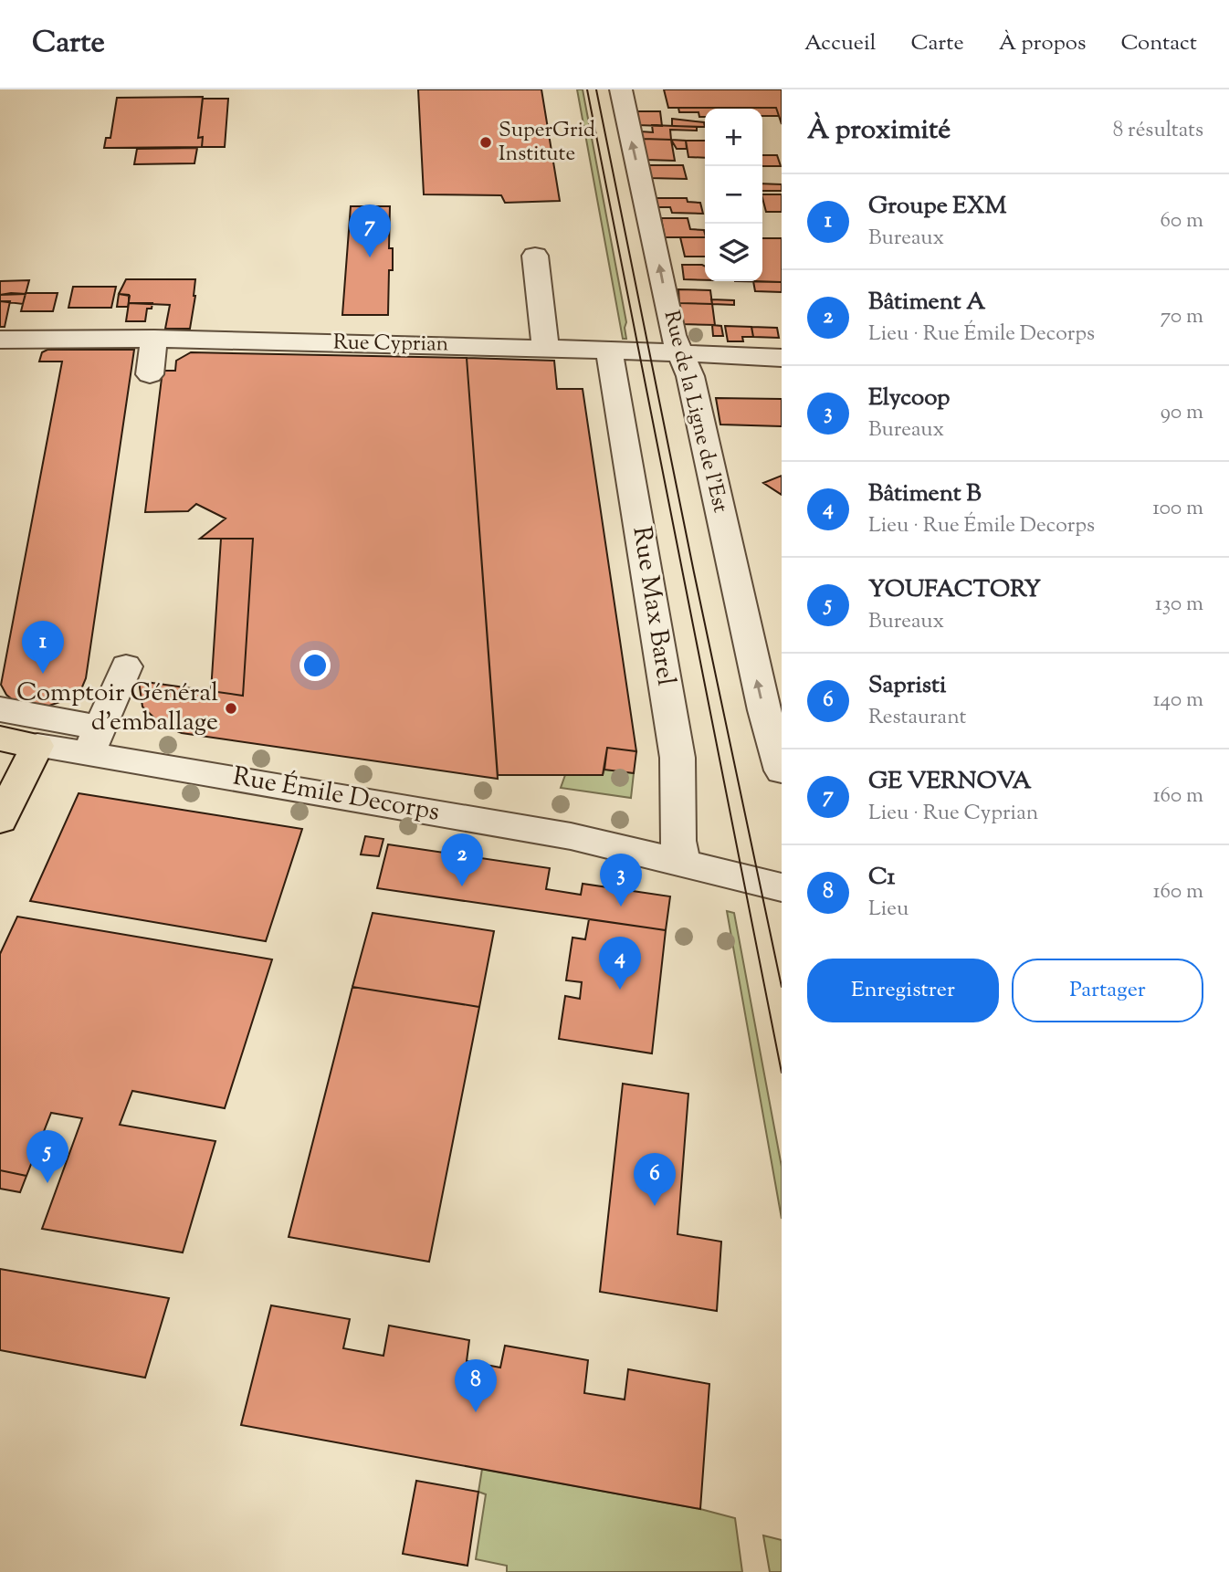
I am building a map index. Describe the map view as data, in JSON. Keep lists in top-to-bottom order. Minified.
{"streets":{"main road":["Rue Émile Decorps"],"street":["Rue Cyprian","Rue de la Ligne de l'Est","Rue Max Barel"]},"crossings":[["Rue Cyprian","Rue de la Ligne de l'Est"],["Rue Cyprian","Rue Max Barel"],["Rue Max Barel","Rue Émile Decorps"]],"one_way":["Rue de la Ligne de l'Est"],"places":["SuperGrid Institute","Comptoir Général d'emballage"],"page":{"header":"Carte","nav":["Accueil","Carte","À propos","Contact"],"heading":["À proximité","8 résultats"],"map_buttons":["+","−"],"list":[{"mark":"1","name":"Groupe EXM","note":"Bureaux","value":"60 m"},{"mark":"2","name":"Bâtiment A","note":"Lieu · Rue Émile Decorps","value":"70 m"},{"mark":"3","name":"Elycoop","note":"Bureaux","value":"90 m"},{"mark":"4","name":"Bâtiment B","note":"Lieu · Rue Émile Decorps","value":"100 m"},{"mark":"5","name":"YOUFACTORY","note":"Bureaux","value":"130 m"},{"mark":"6","name":"Sapristi","note":"Restaurant","value":"140 m"},{"mark":"7","name":"GE VERNOVA","note":"Lieu · Rue Cyprian","value":"160 m"},{"mark":"8","name":"C1","note":"Lieu","value":"160 m"}],"pins":["7","1","2","3","4","5","6","8"],"buttons":["Enregistrer","Partager"]}}
